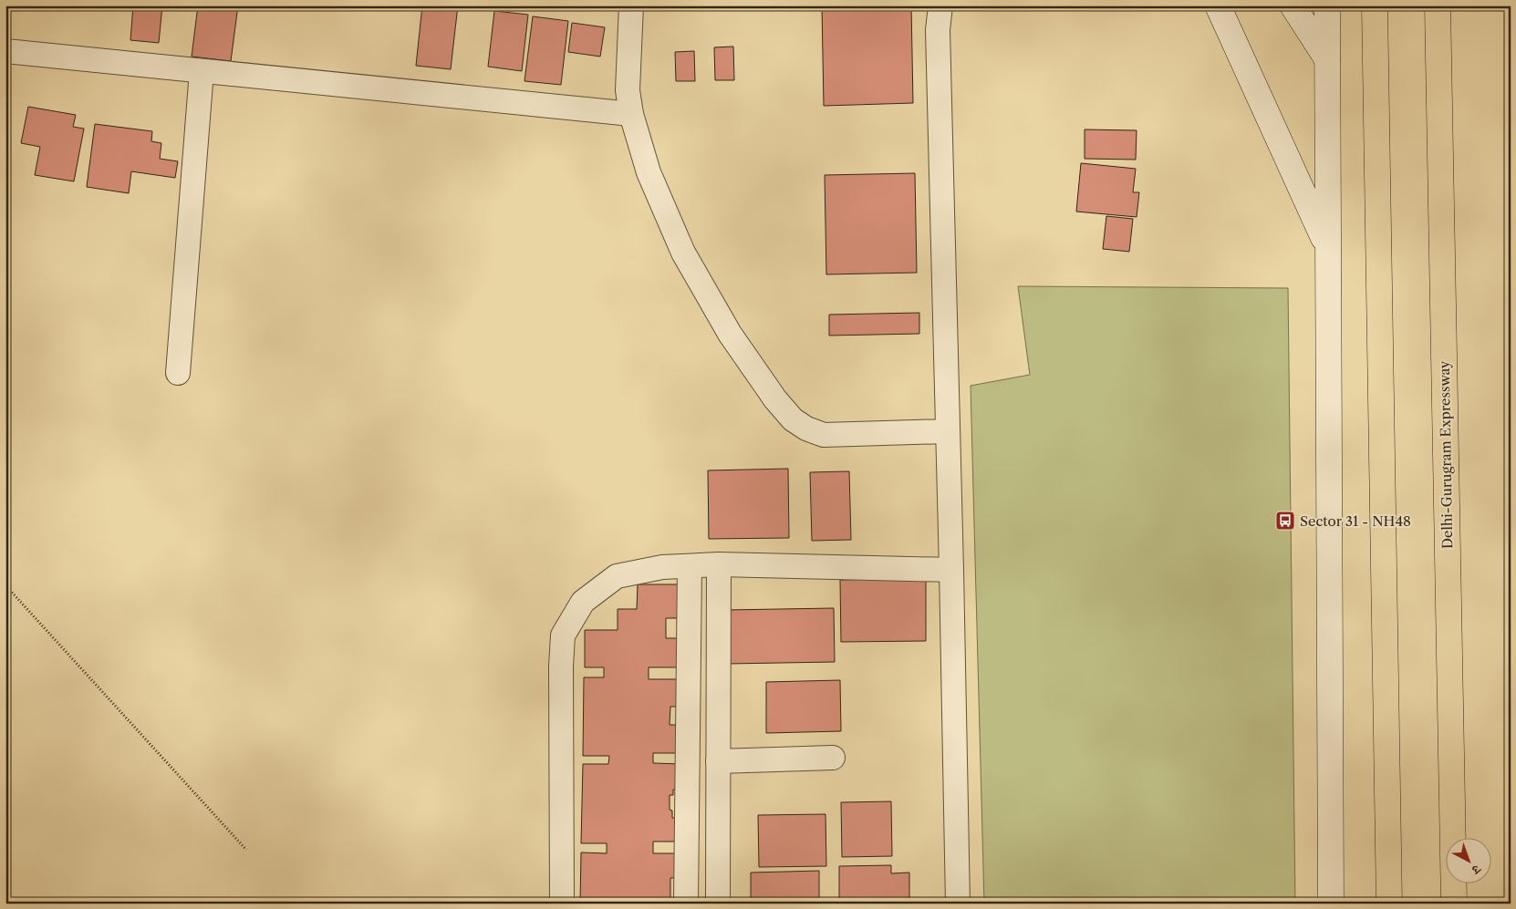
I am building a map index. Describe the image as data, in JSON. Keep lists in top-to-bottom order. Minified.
{"streets":{"highway":["Delhi-Gurugram Expressway"]},"places":{"bus stop":["Sector 31 - NH48"]},"north":"bottom right"}
